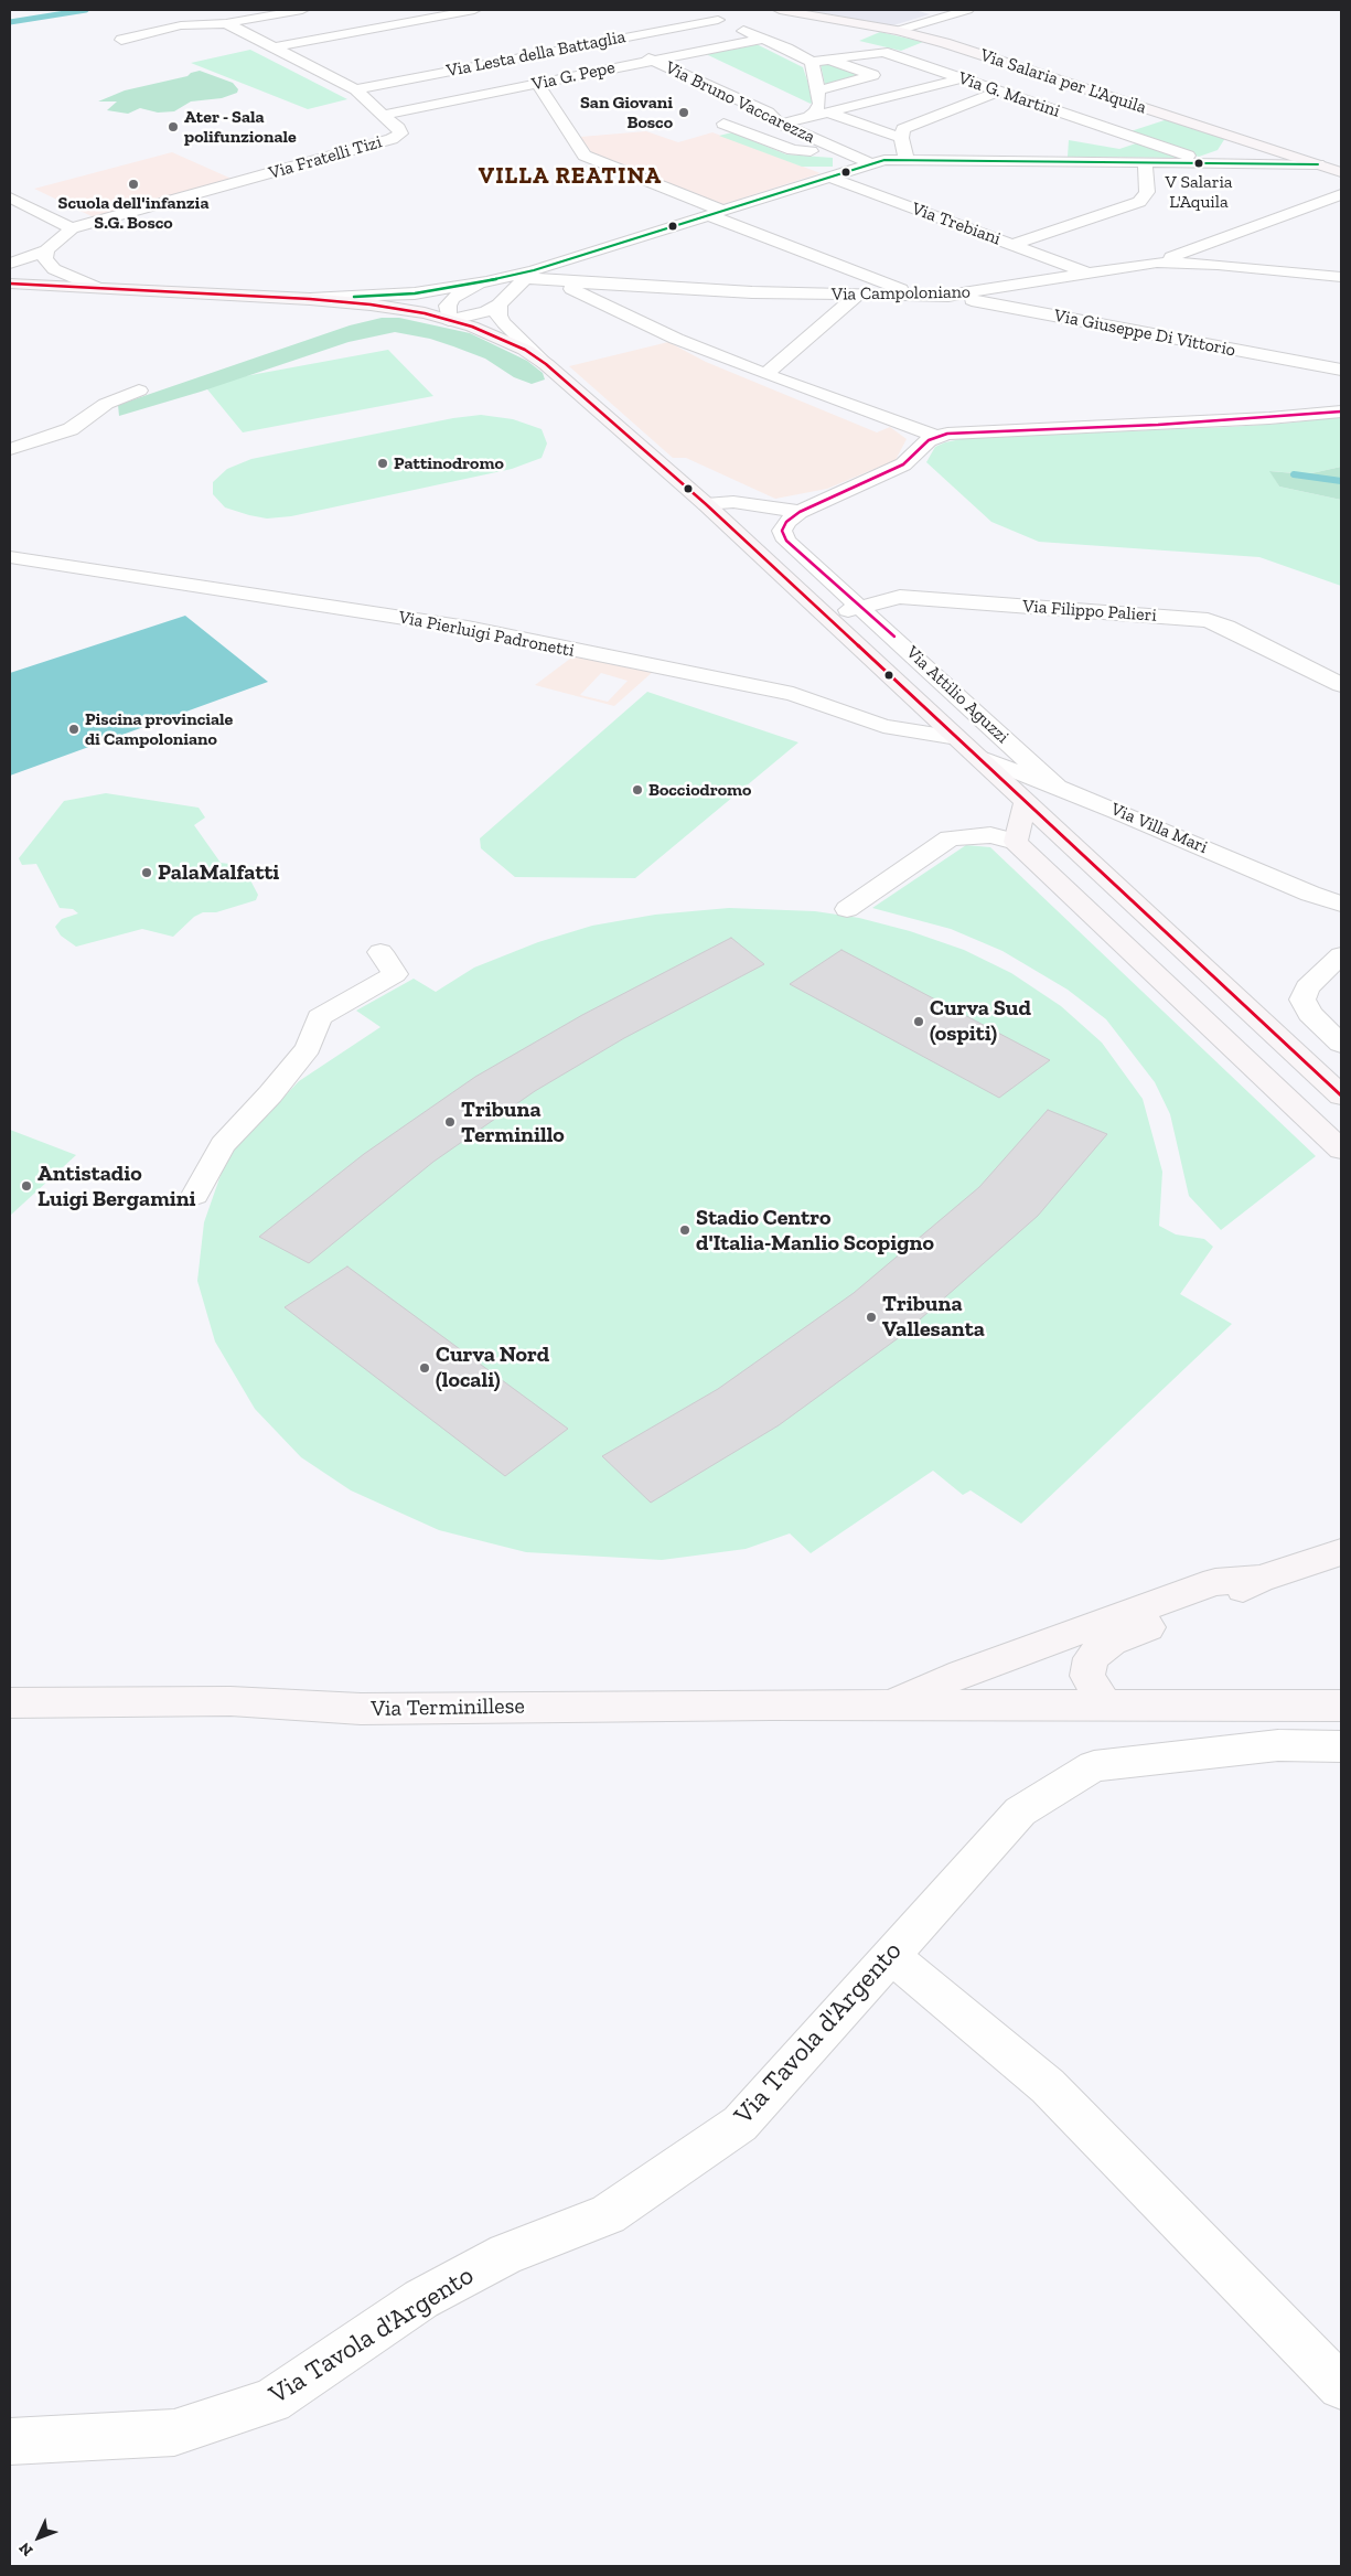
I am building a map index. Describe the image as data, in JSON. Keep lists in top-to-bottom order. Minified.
{"streets":{"street":["Via Lesta della Battaglia","Via G. Pepe","Via Salaria per L'Aquila","Via G. Martini","Via Bruno Vaccarezza","Via Fratelli Tizi","Via Trebiani","Via Campoloniano","Via Giuseppe Di Vittorio","Via Filippo Palieri","Via Pierluigi Padronetti","Via Attilio Aguzzi","Via Villa Mari","Via Terminillese","Via Tavola d'Argento"]},"crossings":[["Via Lesta della Battaglia","Via Bruno Vaccarezza"],["Via Lesta della Battaglia","Via Fratelli Tizi"],["Via G. Pepe","Via Bruno Vaccarezza"],["Via G. Pepe","Via Fratelli Tizi"],["Via Trebiani","Via Campoloniano"],["Via Campoloniano","Via Giuseppe Di Vittorio"],["Via Filippo Palieri","Via Attilio Aguzzi"],["Via Attilio Aguzzi","Via Villa Mari"]],"districts":["VILLA REATINA"],"places":["San Giovani Bosco","Ater - Sala polifunzionale","V Salaria L'Aquila","Scuola dell'infanzia S.G. Bosco","Pattinodromo","Piscina provinciale di Campoloniano","Bocciodromo","PalaMalfatti","Curva Sud (ospiti)","Tribuna Terminillo","Antistadio Luigi Bergamini","Stadio Centro d'Italia-Manlio Scopigno","Tribuna Vallesanta","Curva Nord (locali)"],"north":"bottom left"}
